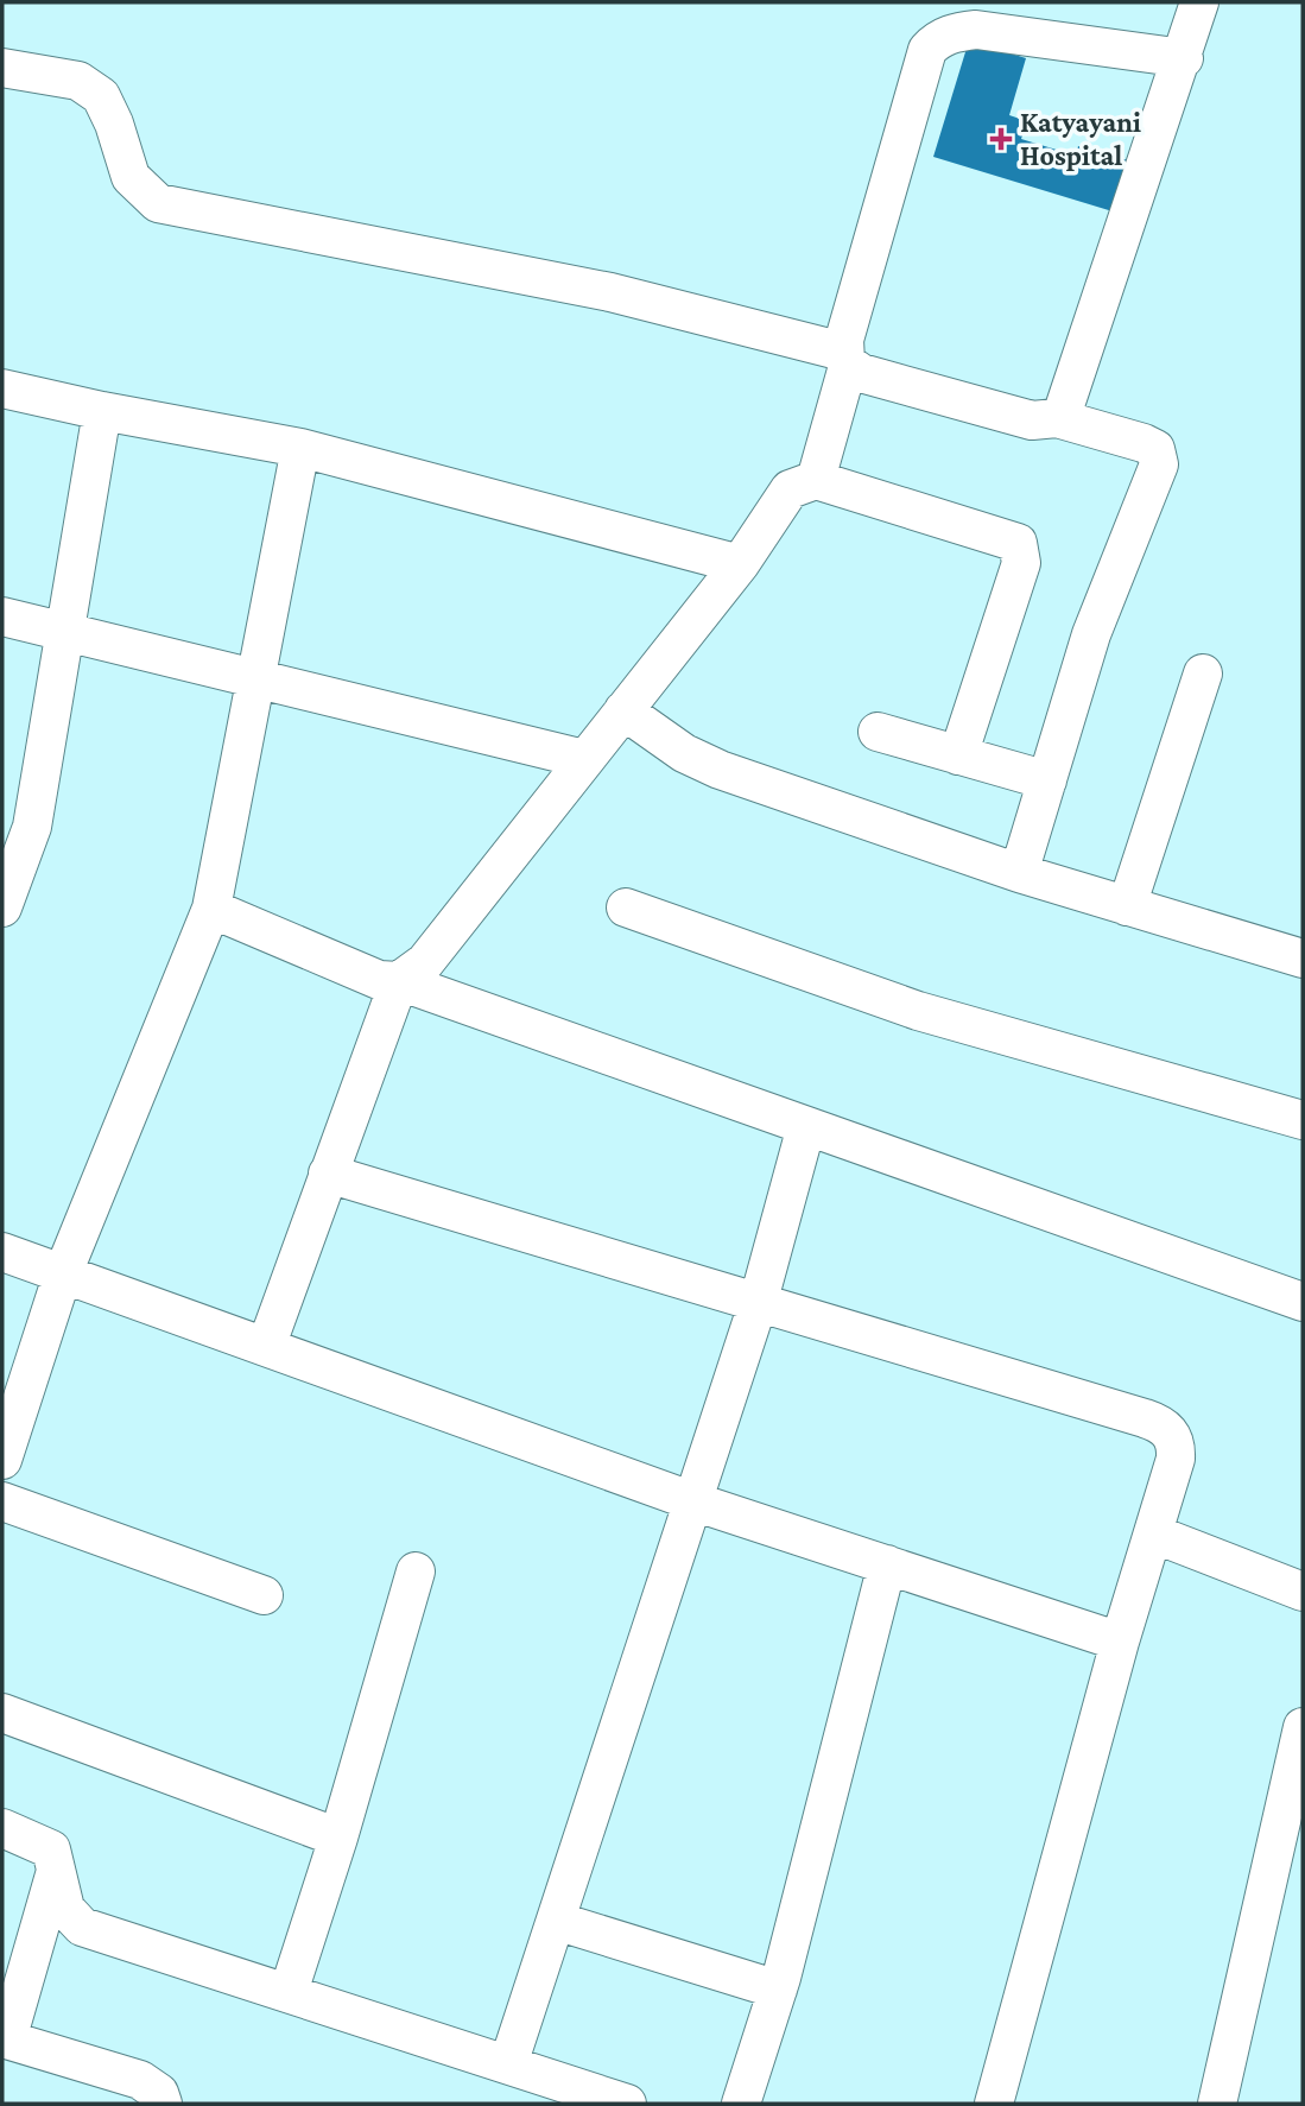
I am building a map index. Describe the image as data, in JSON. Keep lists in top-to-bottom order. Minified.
{"places":{"health":["Katyayani Hospital"]}}
